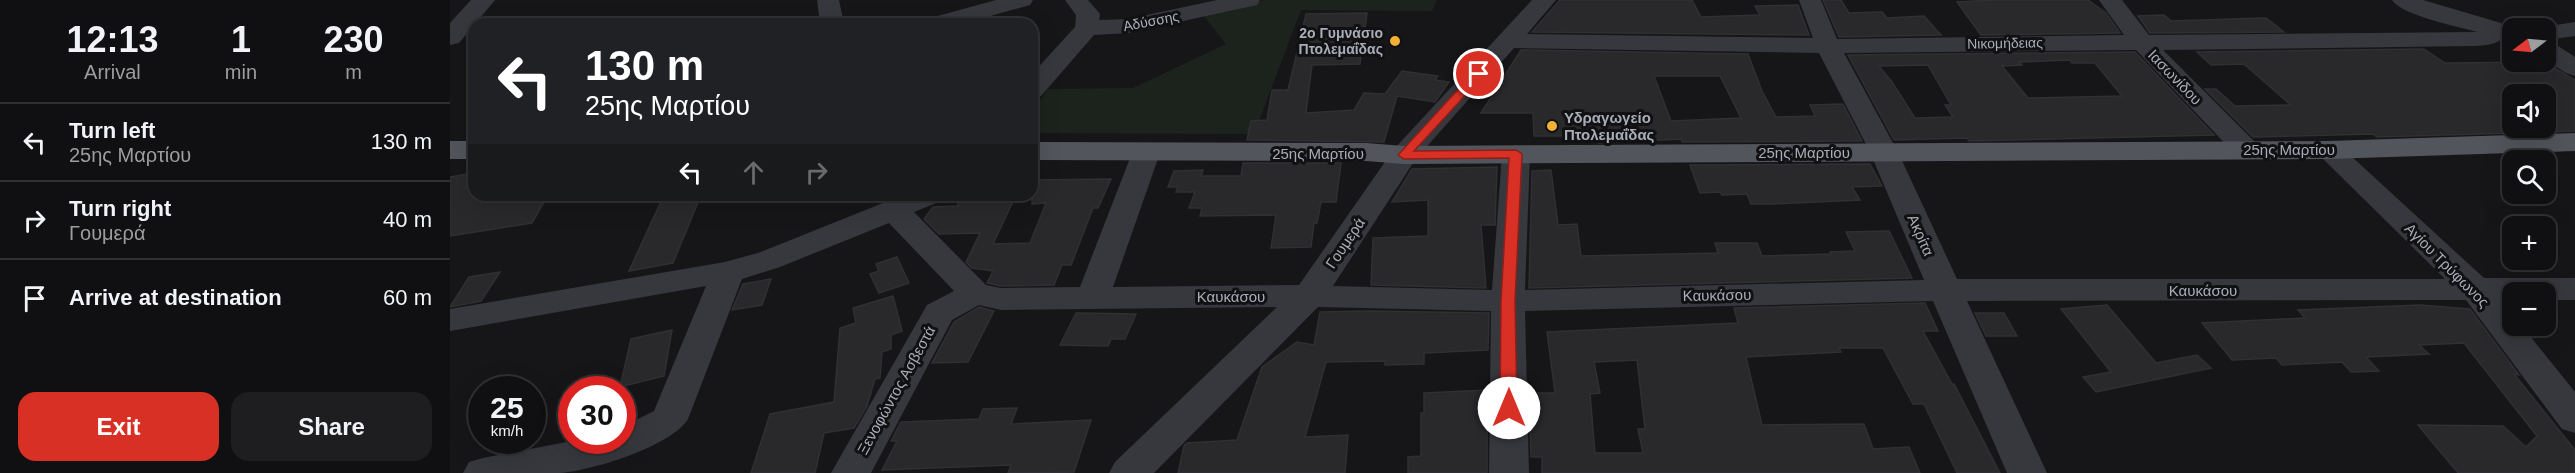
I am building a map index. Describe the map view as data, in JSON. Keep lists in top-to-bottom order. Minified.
{"streets":{"main road":["25ης Μαρτίου"],"street":["Αδύσσης","Νικομήδειας","Ιασωνίδου","Ακρίτα","Γουμερά","Αγίου Τρύφωνος","Καυκάσου","Ξενοφώντος Ασβεστά"]},"crossings":[["Νικομήδειας","Ιασωνίδου"],["Νικομήδειας","Ακρίτα"],["Νικομήδειας","Γουμερά"],["Ιασωνίδου","25ης Μαρτίου"],["25ης Μαρτίου","Ακρίτα"],["25ης Μαρτίου","Γουμερά"],["25ης Μαρτίου","Αγίου Τρύφωνος"],["Ακρίτα","Καυκάσου"],["Γουμερά","Καυκάσου"],["Αγίου Τρύφωνος","Καυκάσου"],["Καυκάσου","Ξενοφώντος Ασβεστά"]],"places":["2ο Γυμνάσιο Πτολεμαΐδας","Υδραγωγείο Πτολεμαΐδας"],"north":"left","page":{"eta":["12:13","Arrival","1","min","230","m"],"map_buttons":["+","−"],"turn":["130 m","25ης Μαρτίου"],"list":[{"name":"Turn left","note":"25ης Μαρτίου","value":"130 m"},{"name":"Turn right","note":"Γουμερά","value":"40 m"},{"name":"Arrive at destination","value":"60 m"}],"speed":"25 km/h","limit":"30","buttons":["Exit","Share"]}}
